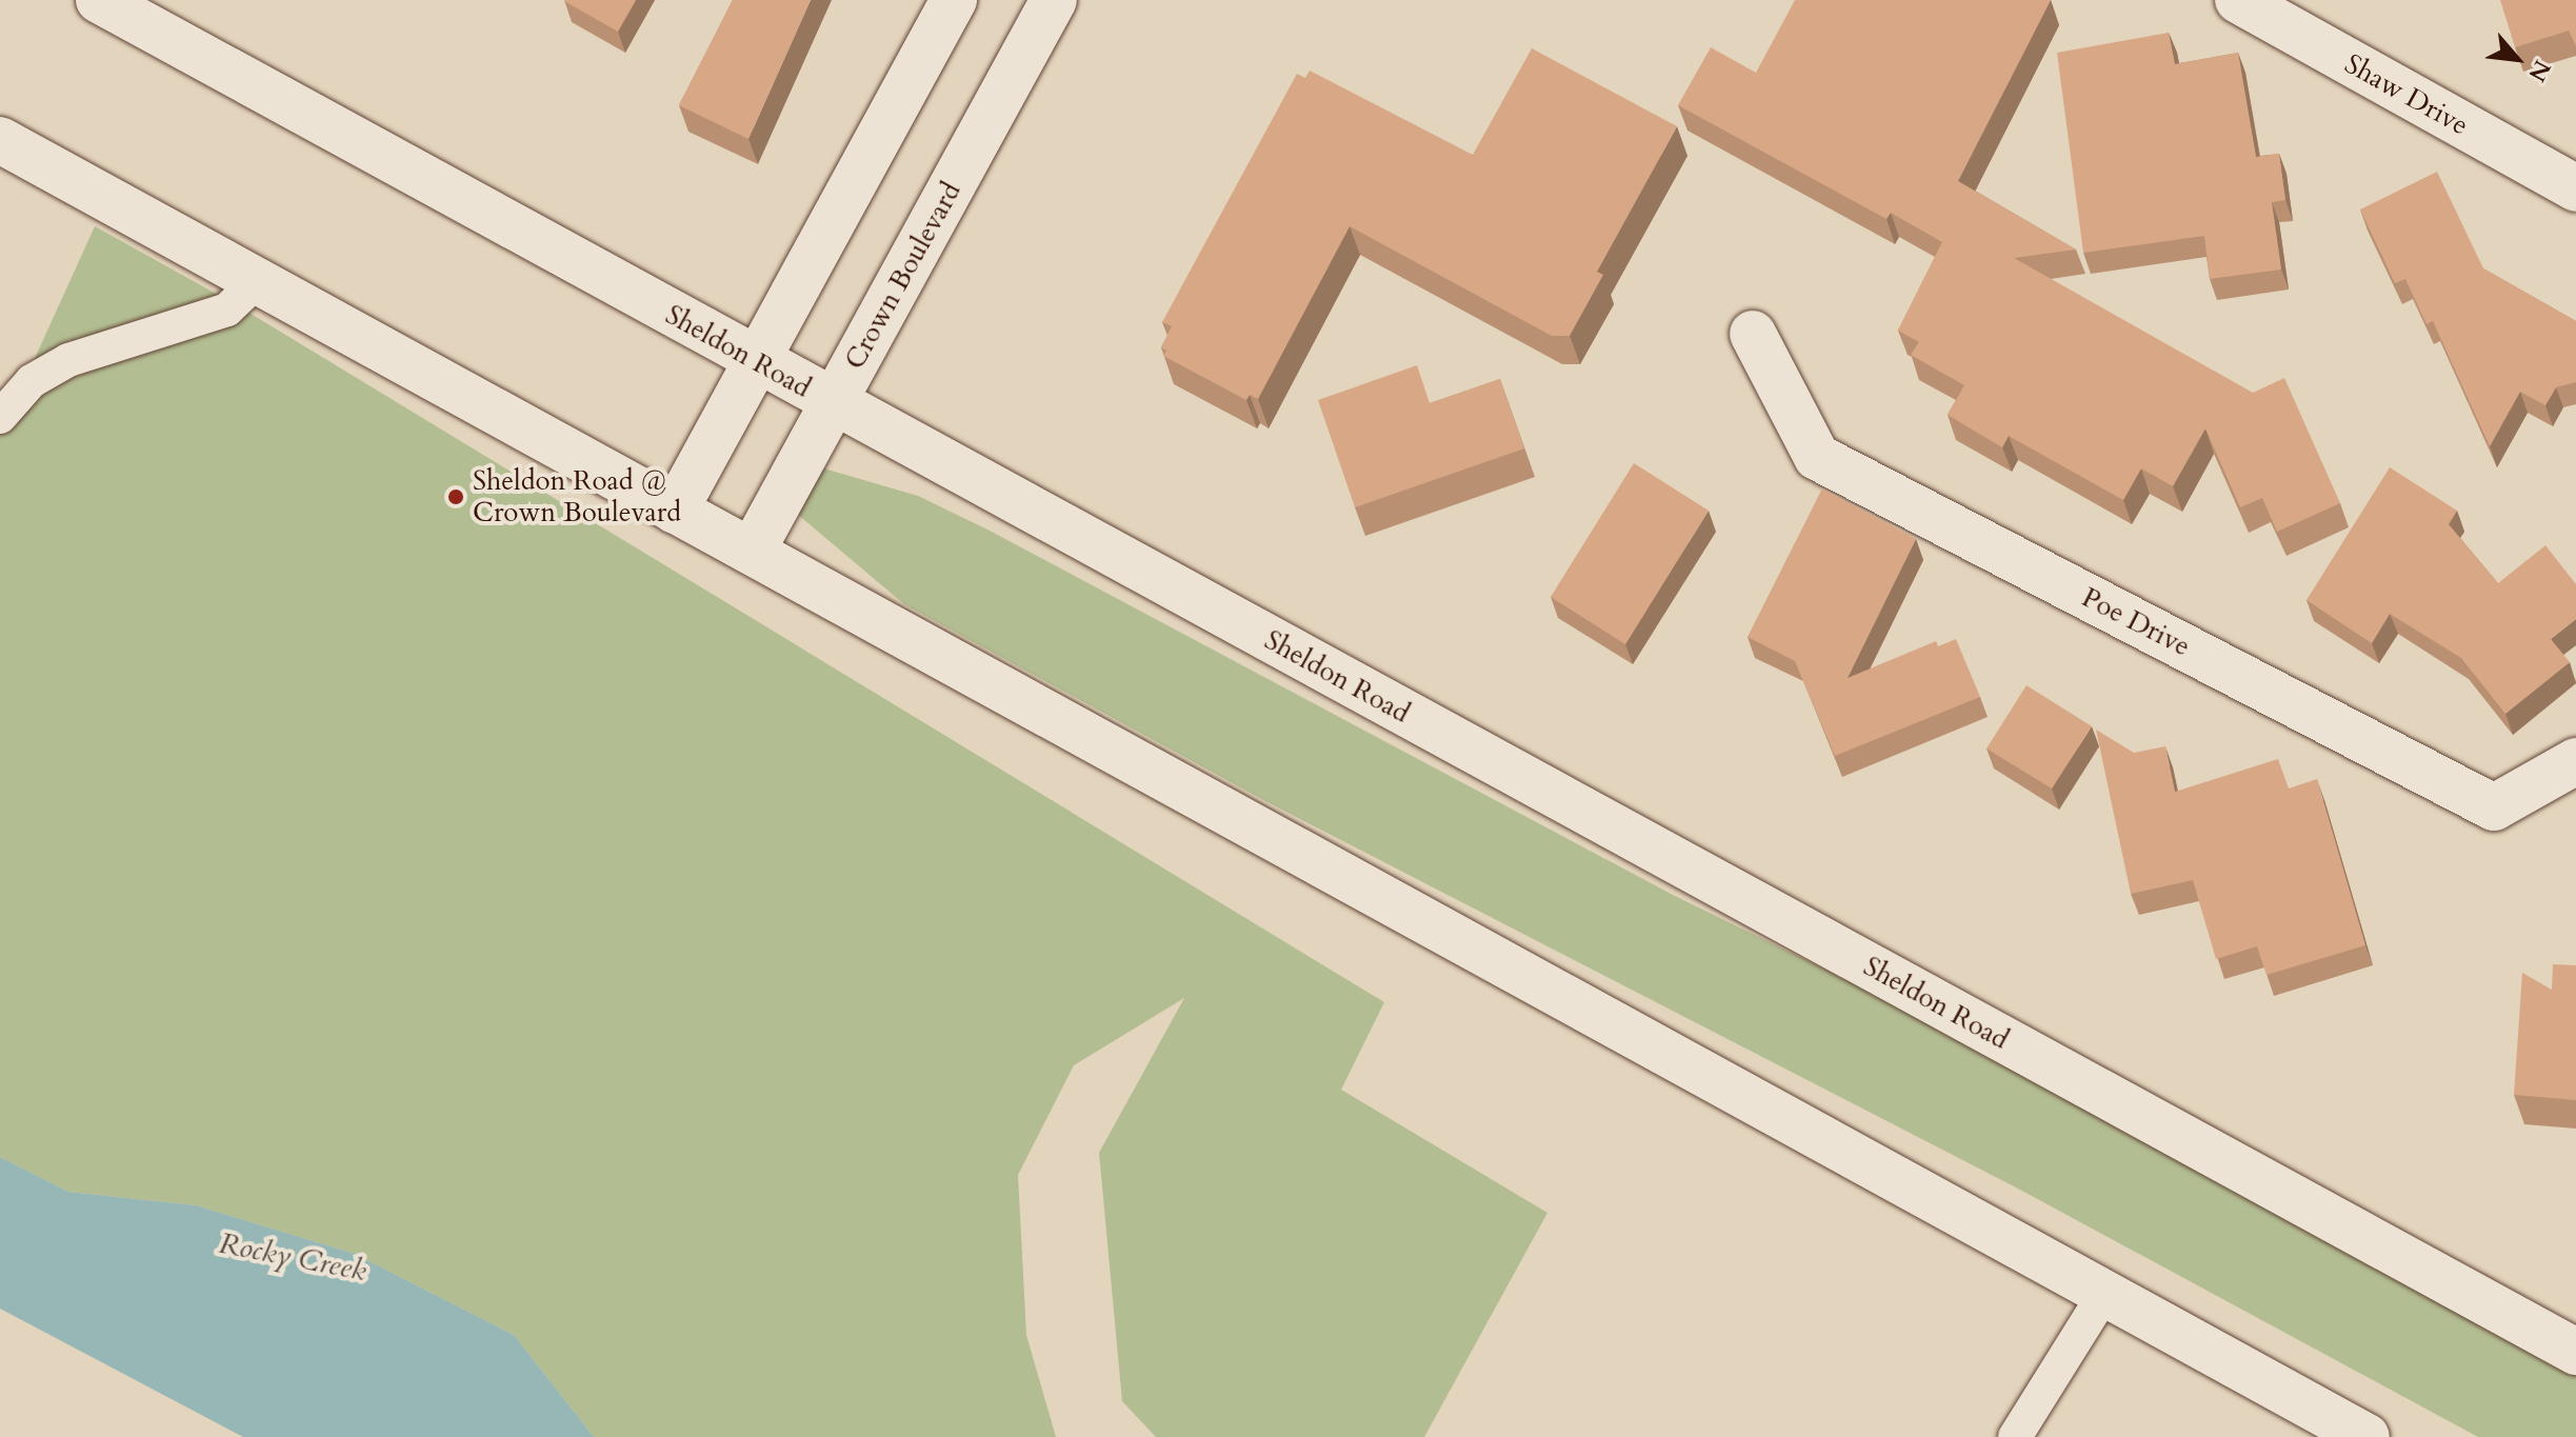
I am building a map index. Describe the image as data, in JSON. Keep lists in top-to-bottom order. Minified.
{"streets":{"main road":["Shaw Drive","Crown Boulevard","Sheldon Road","Poe Drive"]},"crossings":[["Crown Boulevard","Sheldon Road"]],"water":["Rocky Creek"],"places":["Sheldon Road @ Crown Boulevard"],"north":"bottom right"}
